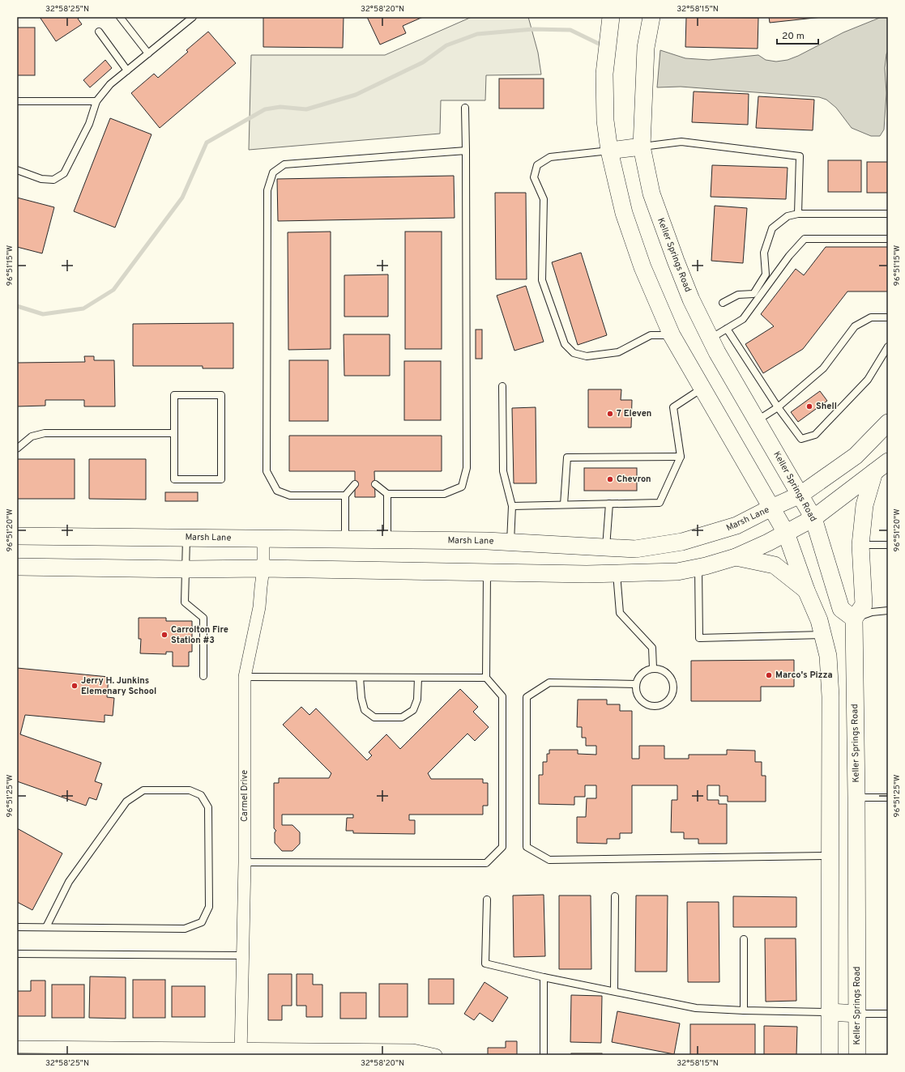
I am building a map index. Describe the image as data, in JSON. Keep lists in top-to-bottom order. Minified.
{"streets":{"main road":["Keller Springs Road","Marsh Lane"],"street":["Carmel Drive"]},"crossings":[["Keller Springs Road","Marsh Lane"],["Marsh Lane","Carmel Drive"]],"places":["Shell","7 Eleven","Chevron","Carrolton Fire Station #3","Marco's Pizza","Jerry H. Junkins Elemenary School"],"scale_bar":"20 m","coordinates":["32°58'25\"N","32°58'20\"N","32°58'15\"N","96°51'15\"W","96°51'20\"W","96°51'25\"W"]}
